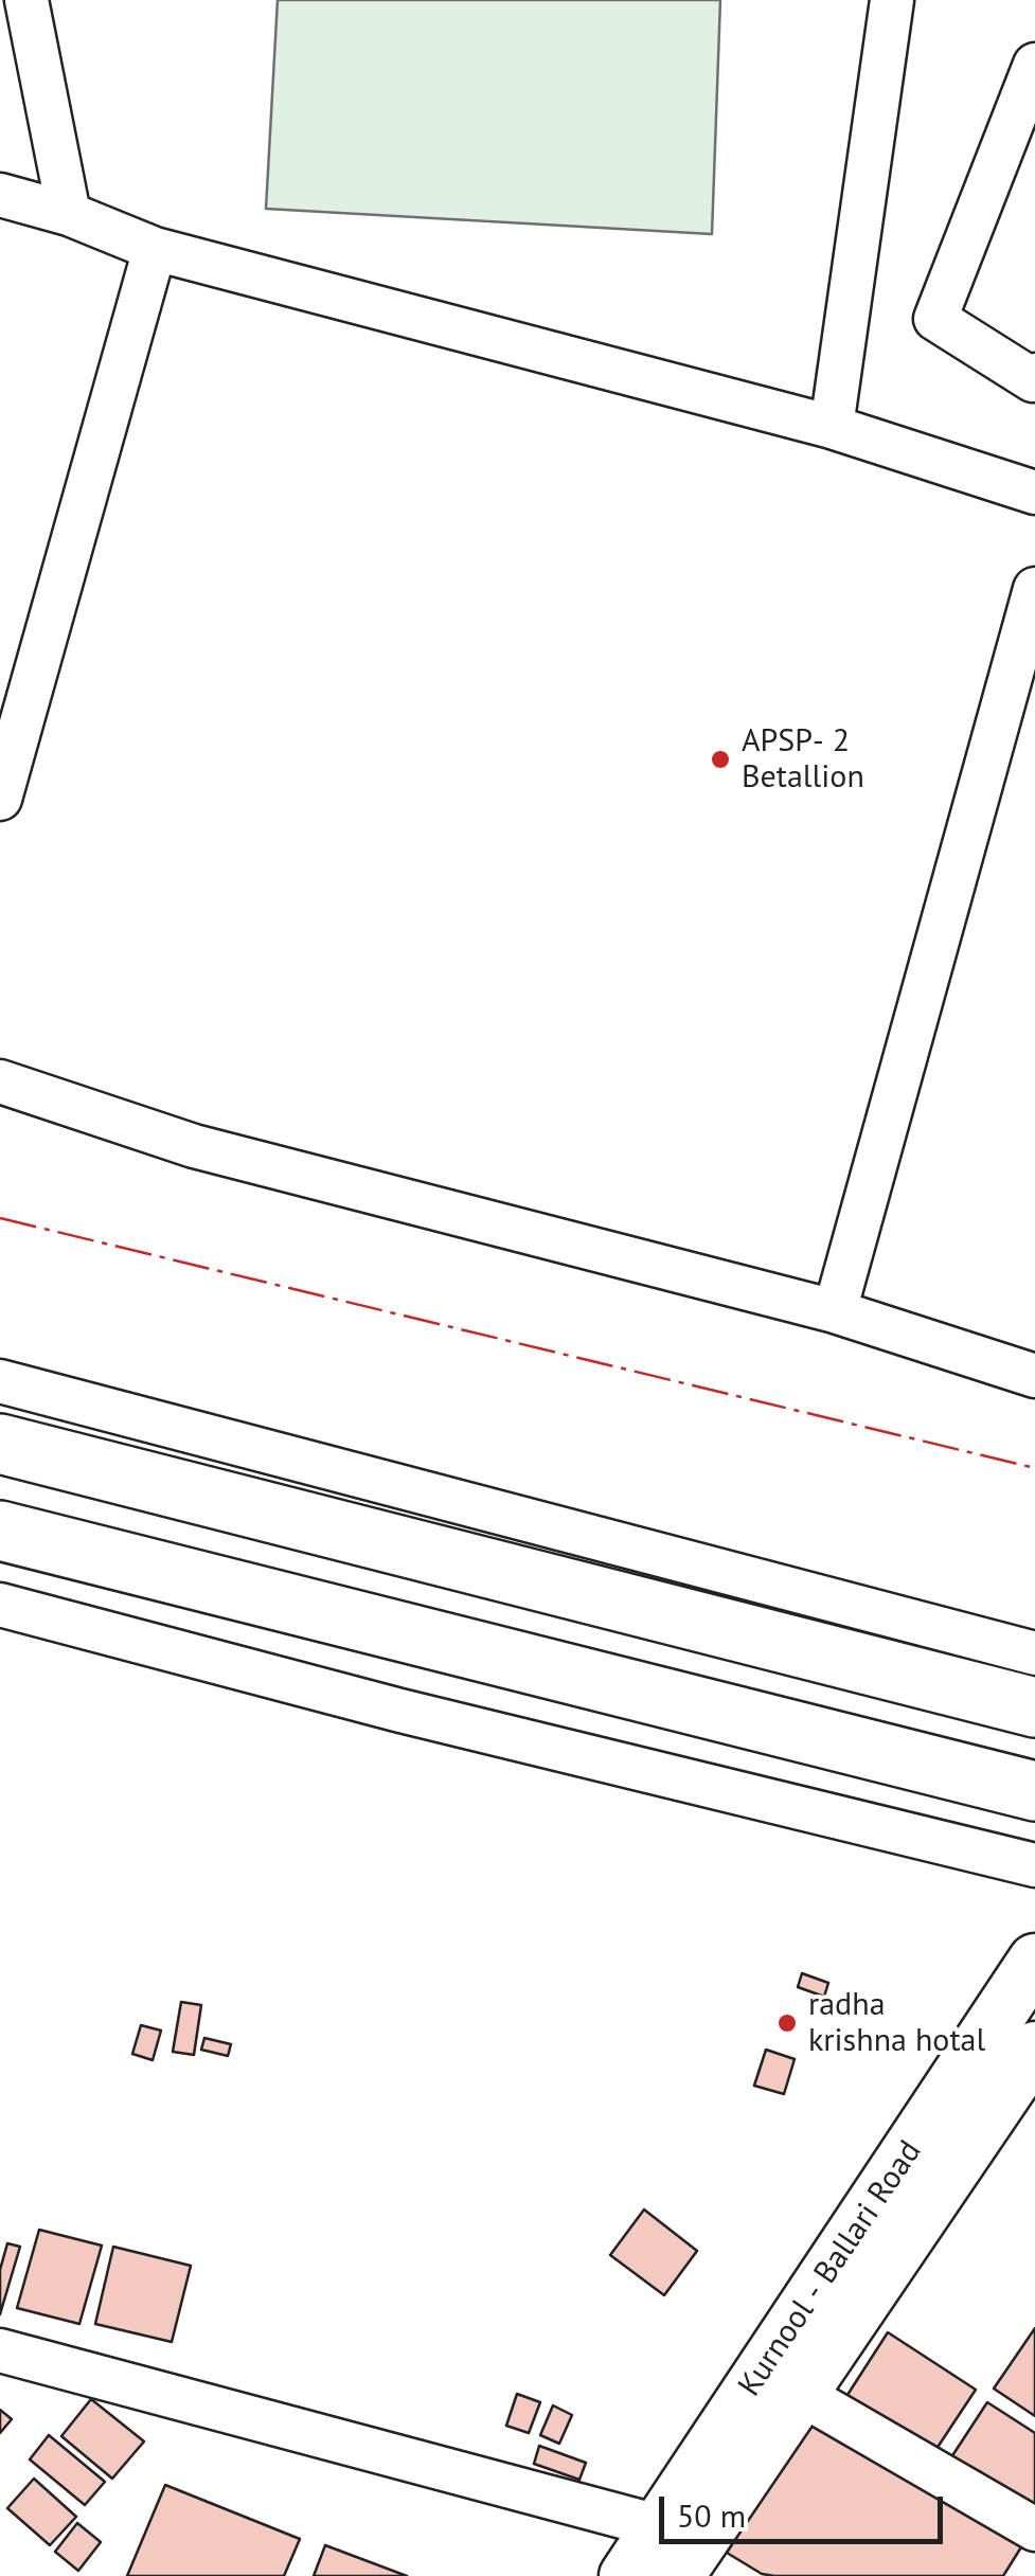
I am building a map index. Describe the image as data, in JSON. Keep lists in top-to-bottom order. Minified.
{"streets":{"main road":["Kurnool - Ballari Road"]},"places":["APSP- 2 Betallion","radha krishna hotal"],"scale_bar":"50 m"}
